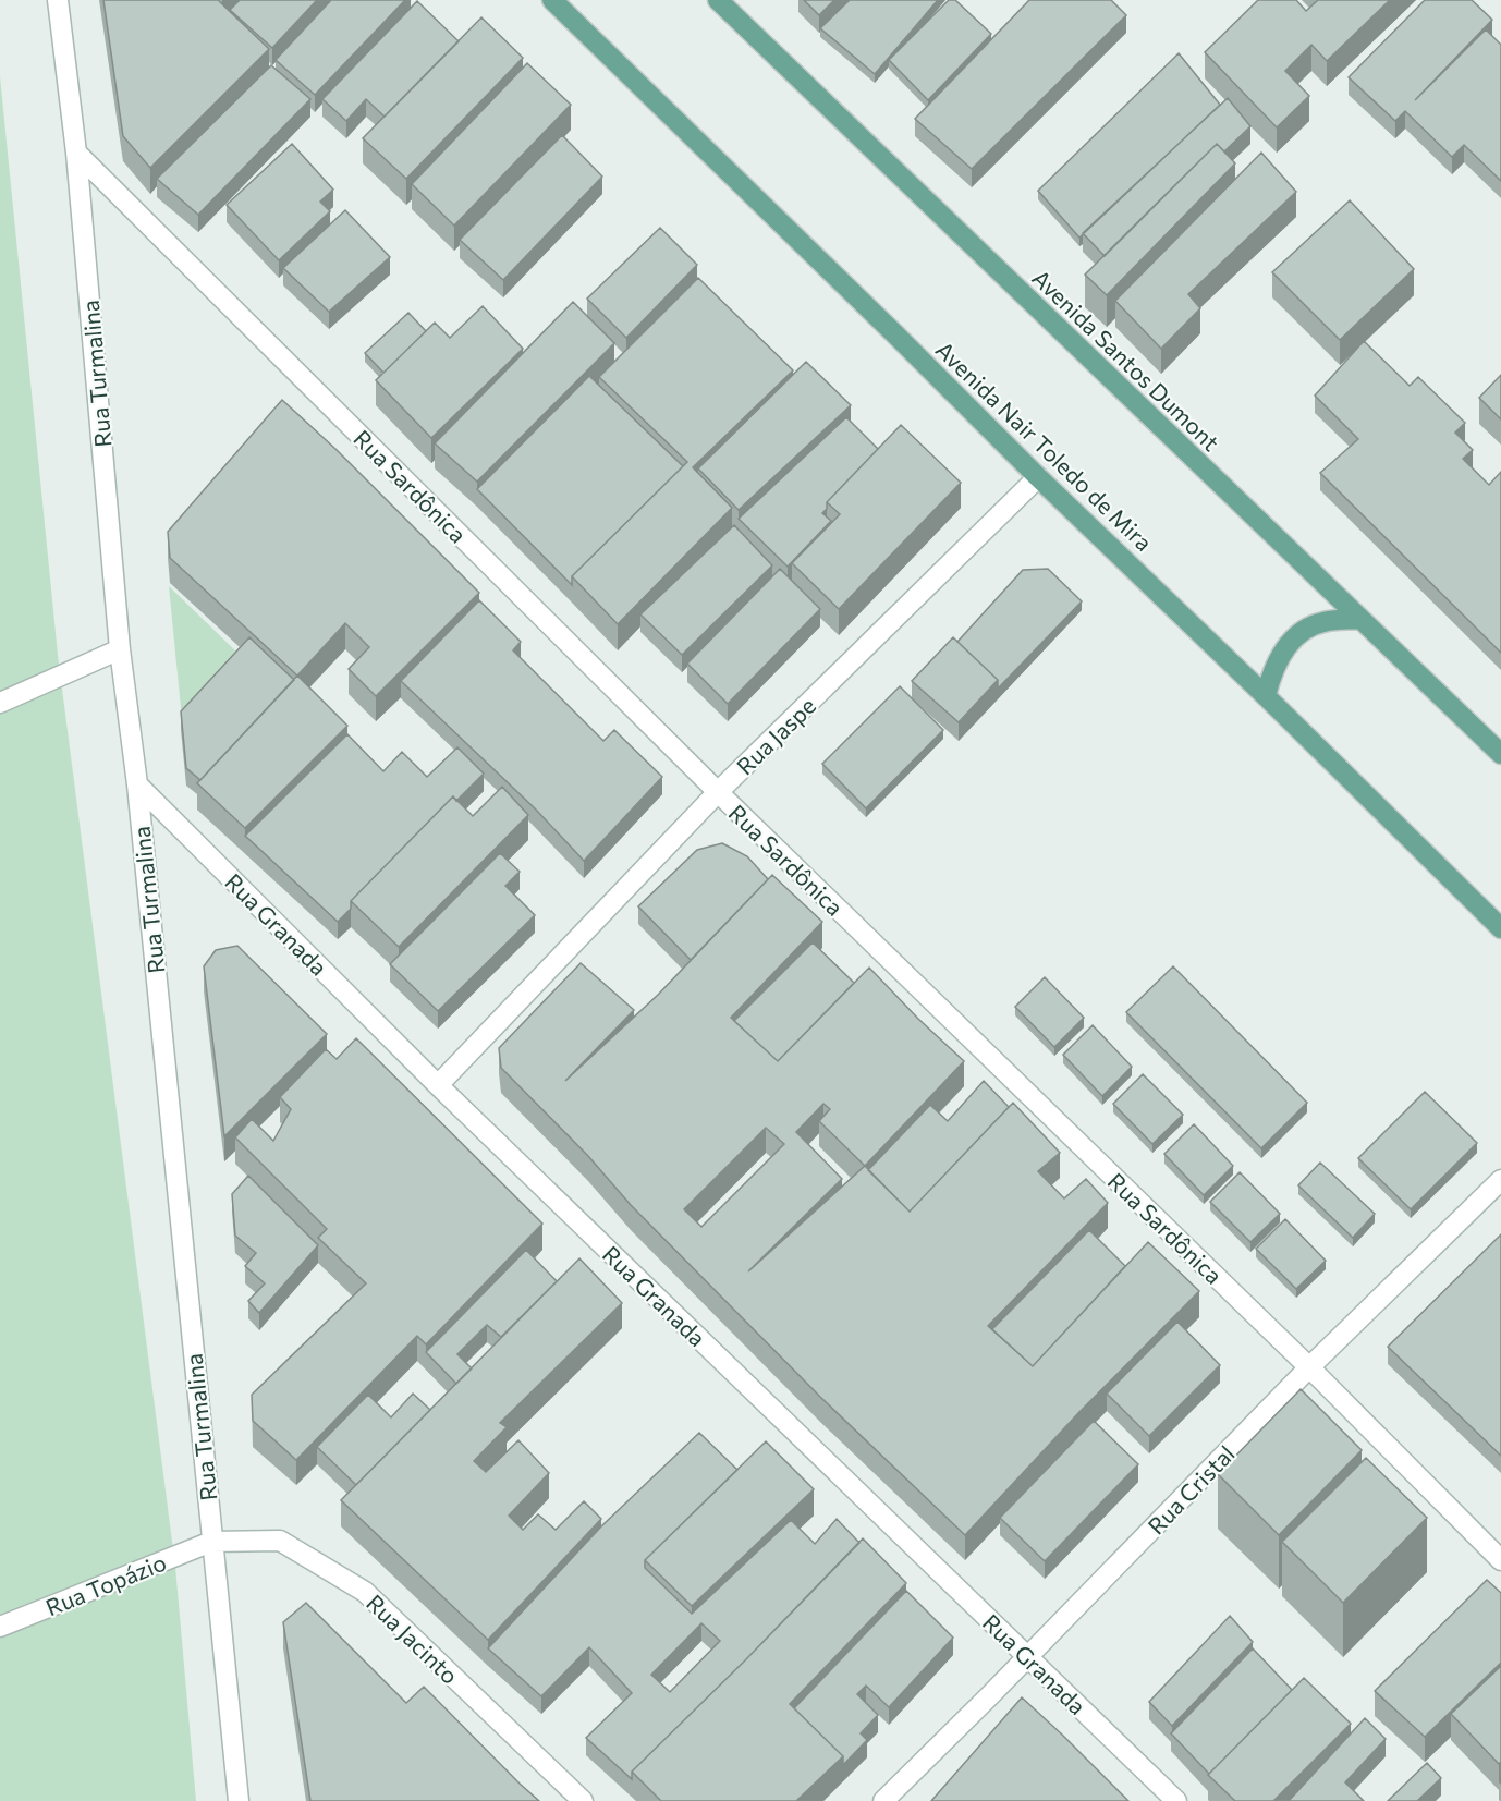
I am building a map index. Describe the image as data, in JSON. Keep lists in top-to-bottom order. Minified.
{"streets":{"main road":["Avenida Santos Dumont","Avenida Nair Toledo de Mira"],"street":["Rua Turmalina","Rua Sardônica","Rua Jaspe","Rua Granada","Rua Cristal","Rua Topázio","Rua Jacinto"]},"crossings":[["Rua Turmalina","Rua Sardônica"],["Rua Turmalina","Rua Granada"],["Rua Turmalina","Rua Topázio"],["Rua Turmalina","Rua Jacinto"],["Avenida Nair Toledo de Mira","Rua Jaspe"],["Rua Sardônica","Rua Jaspe"],["Rua Sardônica","Rua Cristal"],["Rua Jaspe","Rua Granada"],["Rua Granada","Rua Cristal"],["Rua Topázio","Rua Jacinto"]]}
